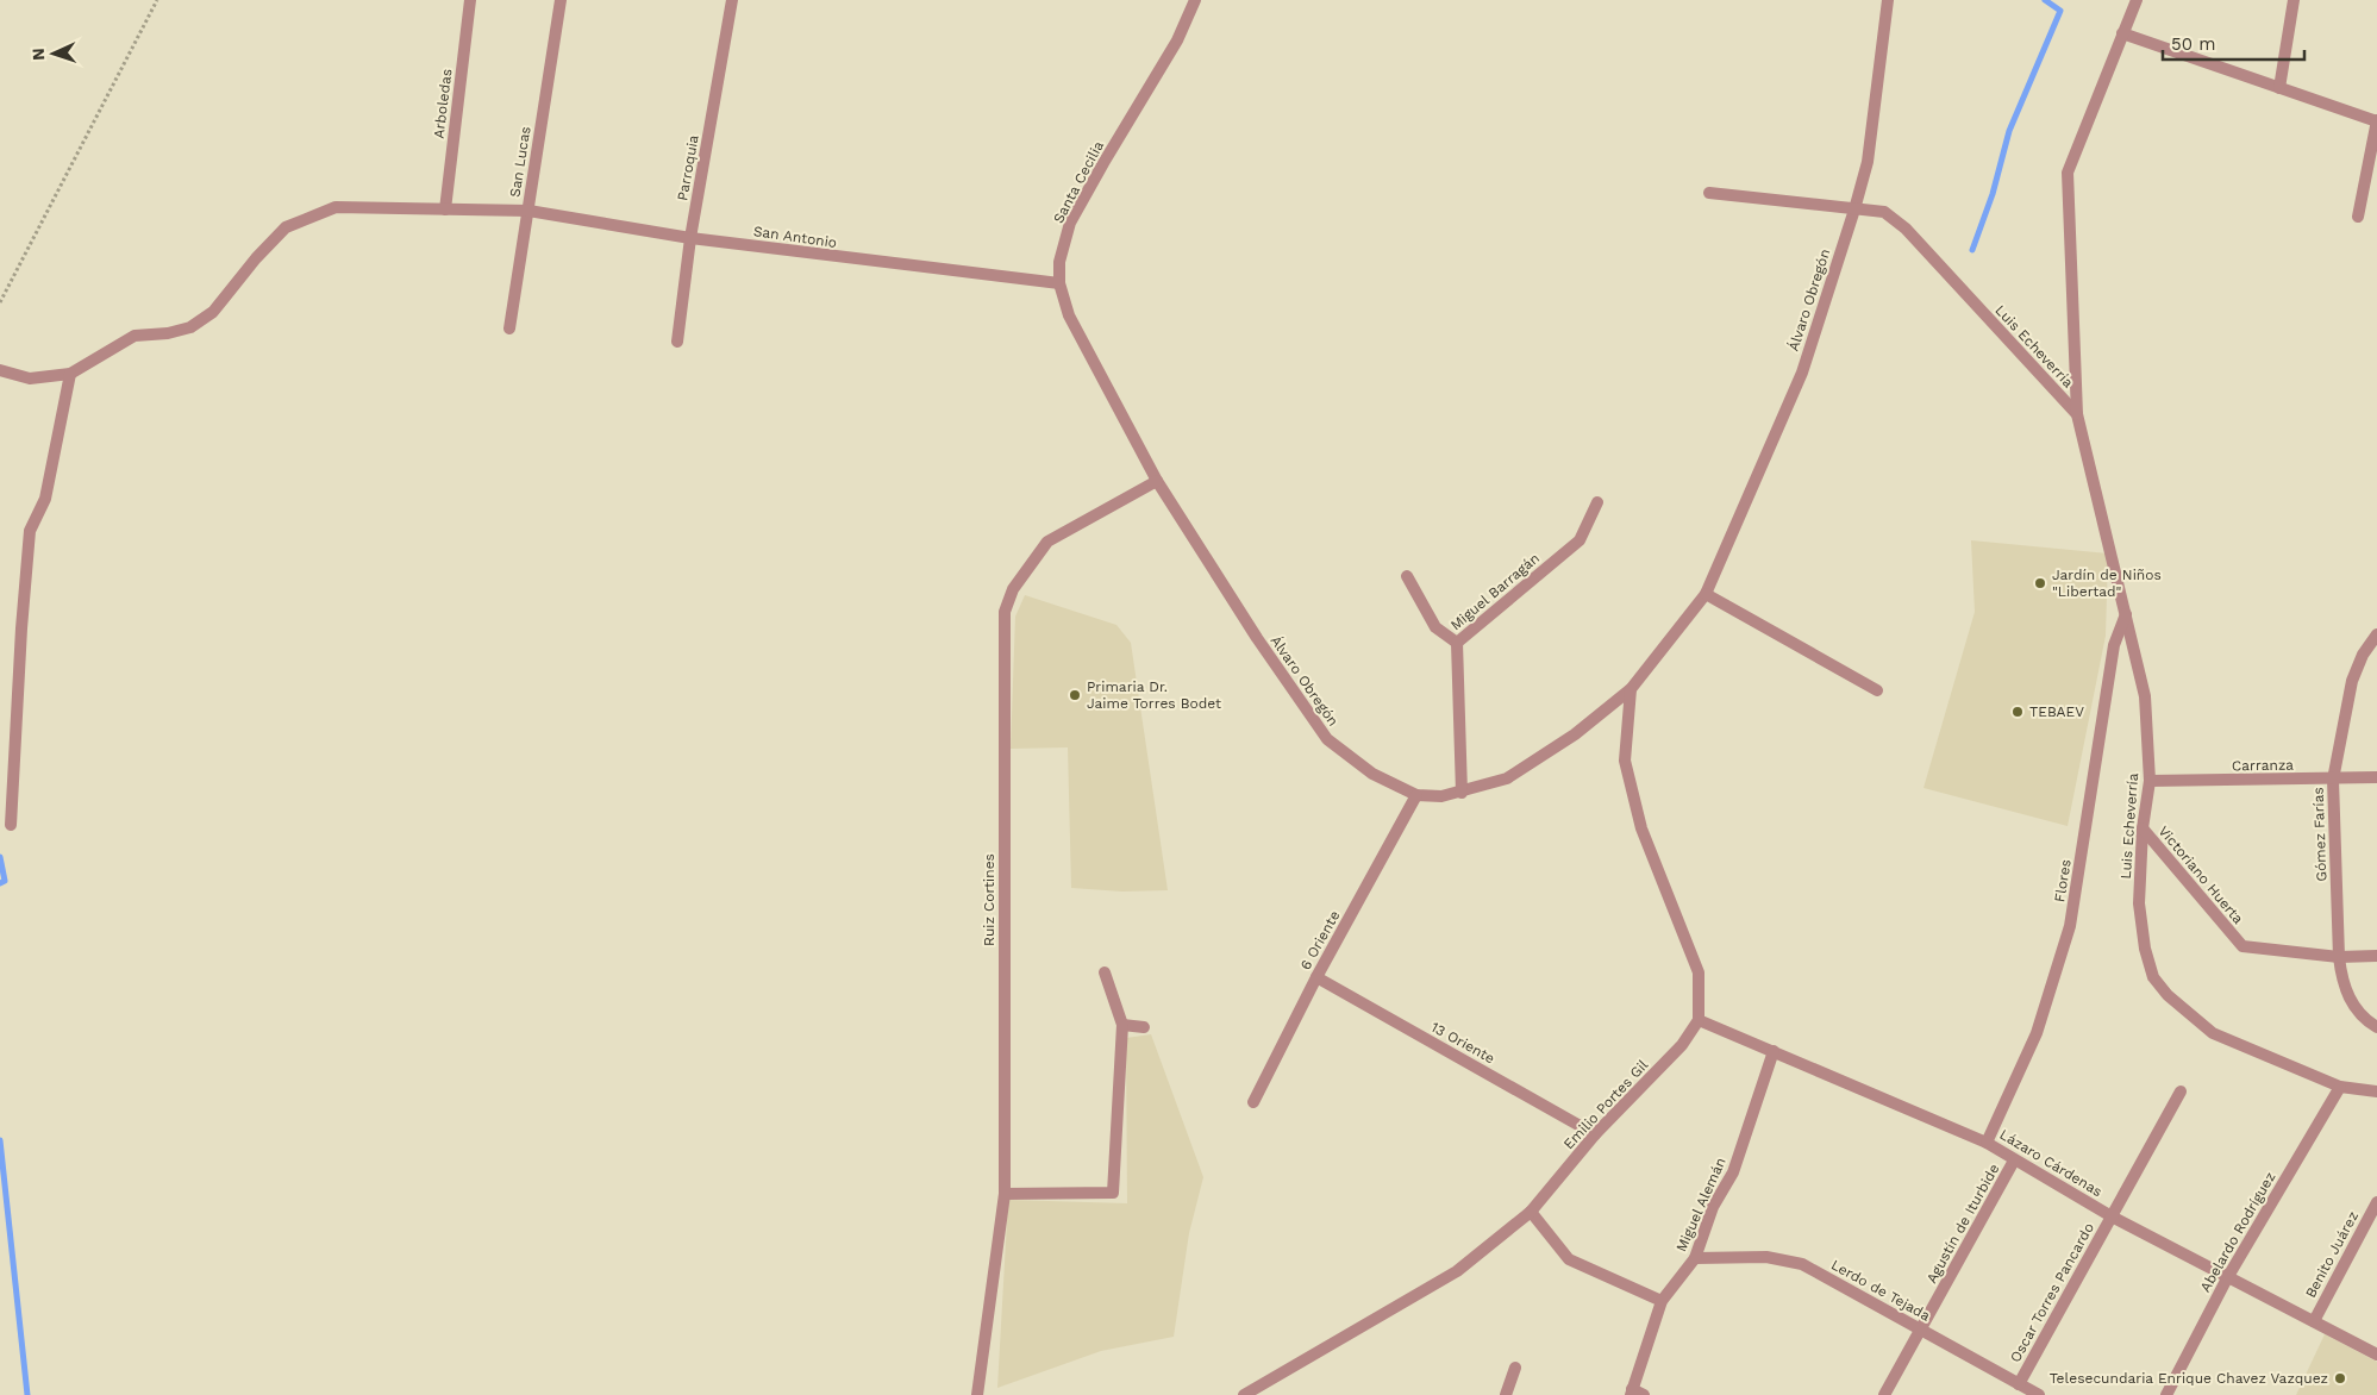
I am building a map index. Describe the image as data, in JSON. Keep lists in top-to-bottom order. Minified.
{"streets":{"street":["Arboledas","San Lucas","Parroquia","Santa Cecilia","San Antonio","Álvaro Obregón","Luis Echeverría","Miguel Barragán","Carranza","Gómez Farías","Victoriano Huerta","Flores","Ruiz Cortines","6 Oriente","13 Oriente","Emilio Portes Gil","Lázaro Cárdenas","Miguel Alemán","Agustín de Iturbide","Abelardo Rodríguez","Benito Juárez","Lerdo de Tejada","Oscar Torres Pancardo"]},"crossings":[["Arboledas","San Antonio"],["San Lucas","San Antonio"],["Parroquia","San Antonio"],["Santa Cecilia","San Antonio"],["Santa Cecilia","Álvaro Obregón"],["Santa Cecilia","Ruiz Cortines"],["Álvaro Obregón","Luis Echeverría"],["Álvaro Obregón","Miguel Barragán"],["Álvaro Obregón","Ruiz Cortines"],["Álvaro Obregón","6 Oriente"],["Luis Echeverría","Carranza"],["Luis Echeverría","Victoriano Huerta"],["Luis Echeverría","Flores"],["Luis Echeverría","Abelardo Rodríguez"],["Carranza","Gómez Farías"],["Gómez Farías","Victoriano Huerta"],["Flores","Lázaro Cárdenas"],["6 Oriente","13 Oriente"],["13 Oriente","Emilio Portes Gil"],["Emilio Portes Gil","Lázaro Cárdenas"],["Lázaro Cárdenas","Miguel Alemán"],["Lázaro Cárdenas","Agustín de Iturbide"],["Lázaro Cárdenas","Abelardo Rodríguez"],["Lázaro Cárdenas","Benito Juárez"],["Lázaro Cárdenas","Oscar Torres Pancardo"],["Miguel Alemán","Lerdo de Tejada"],["Agustín de Iturbide","Lerdo de Tejada"],["Lerdo de Tejada","Oscar Torres Pancardo"]],"places":["Jardín de Niños \"Libertad\"","Primaria Dr. Jaime Torres Bodet","TEBAEV","Telesecundaria Enrique Chavez Vazquez"],"scale_bar":"50 m","north":"left"}
